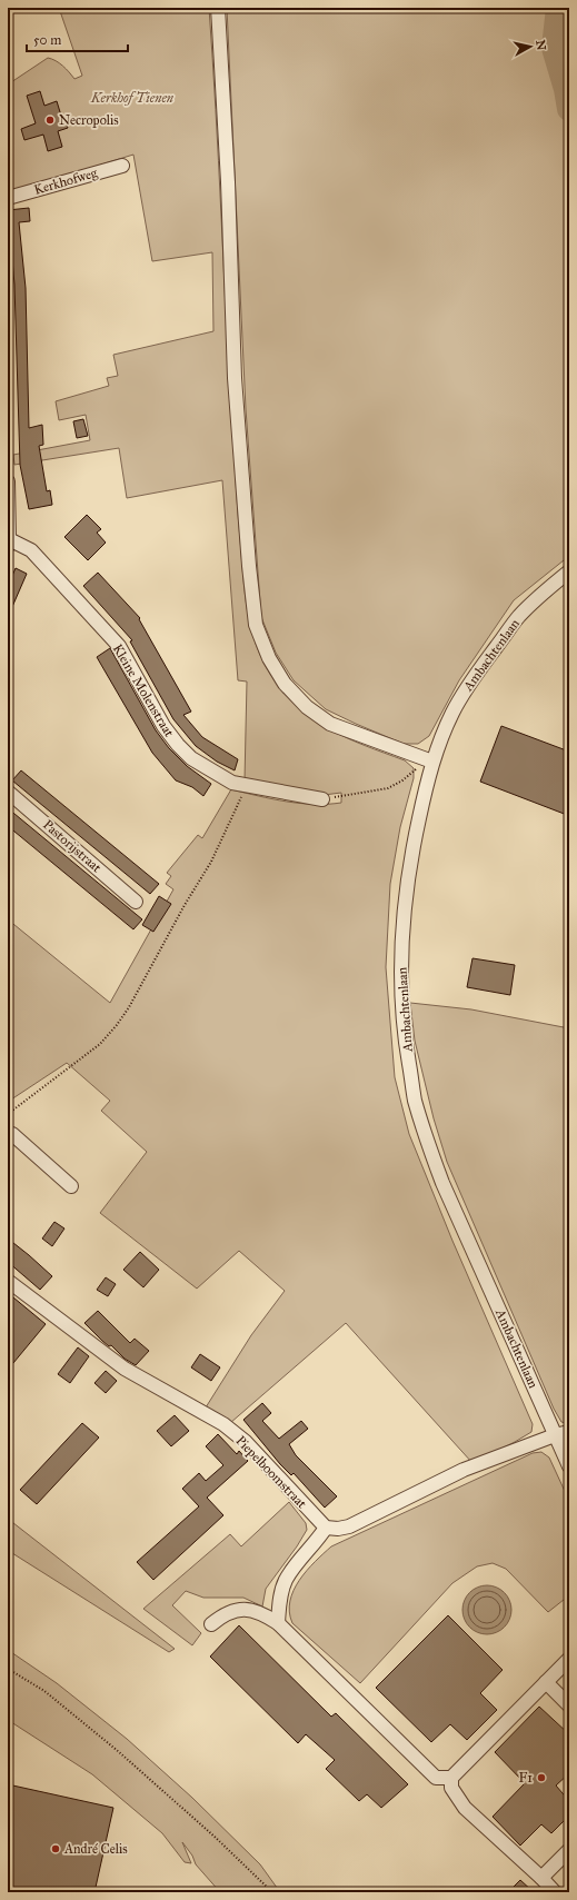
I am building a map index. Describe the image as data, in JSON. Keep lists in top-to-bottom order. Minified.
{"streets":{"street":["Kerkhofweg","Ambachtenlaan","Kleine Molenstraat","Pastorijstraat","Piepelboomstraat"]},"parks":["Kerkhof Tienen"],"places":["Necropolis","F1","André Celis"],"scale_bar":"50 m","north":"right"}
